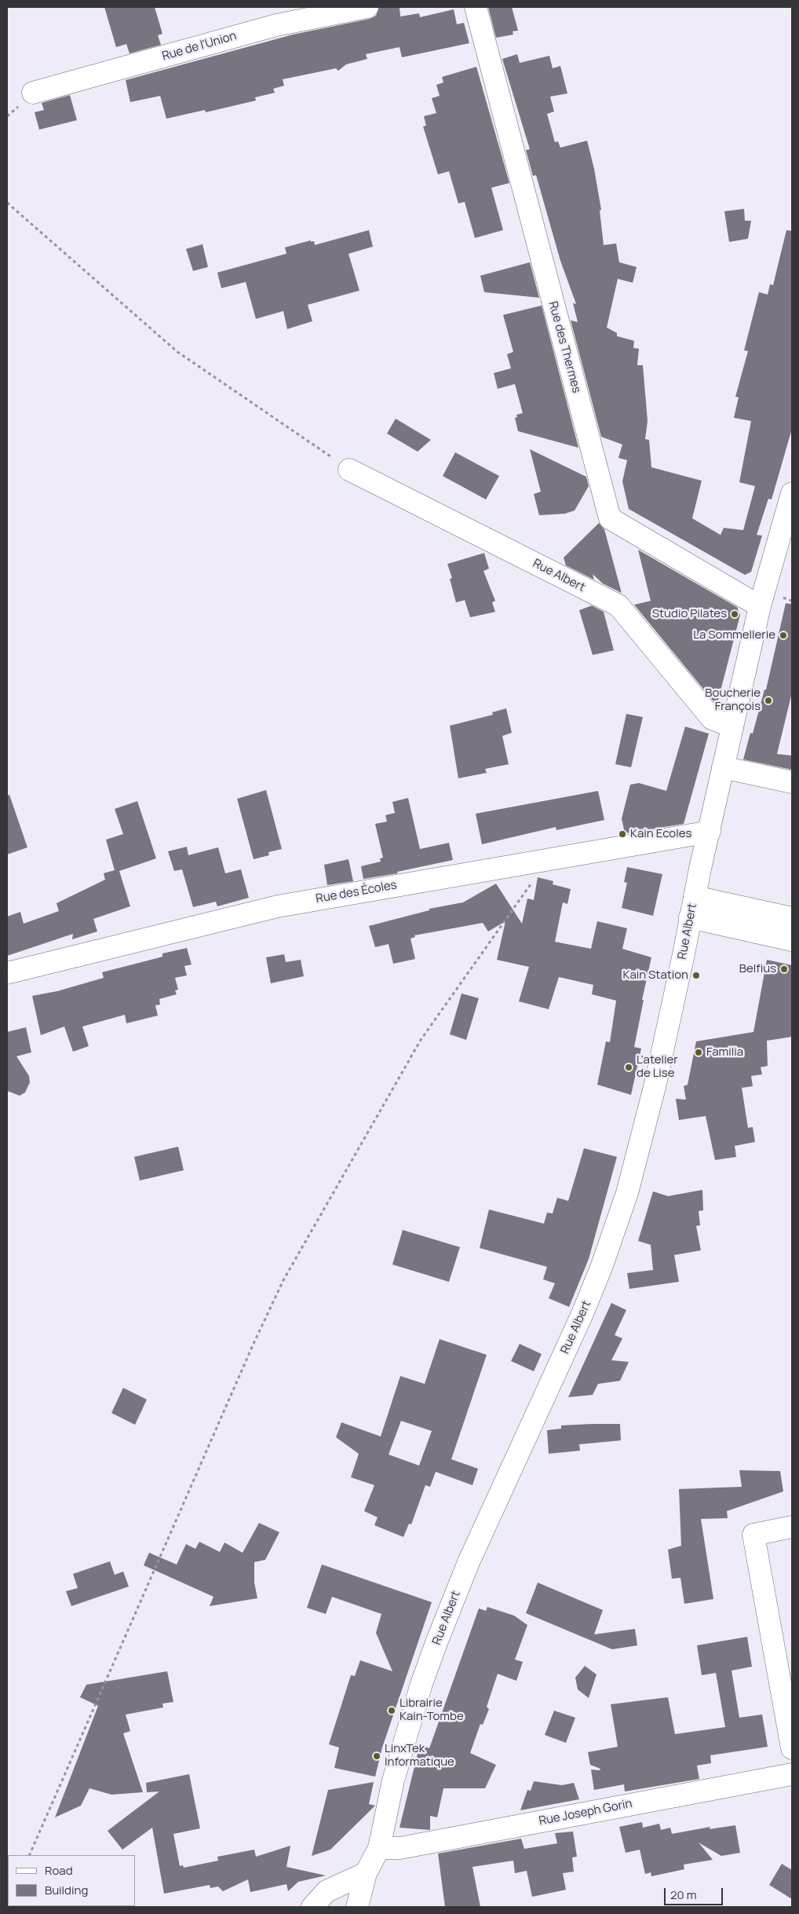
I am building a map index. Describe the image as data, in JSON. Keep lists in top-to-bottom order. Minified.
{"streets":{"street":["Rue de l'Union","Rue des Thermes","Rue Albert","Rue des Écoles","Rue Joseph Gorin"]},"crossings":[["Rue des Thermes","Rue Albert"],["Rue Albert","Rue des Écoles"],["Rue Albert","Rue Joseph Gorin"]],"places":["Studio Pilates","La Sommellerie","Boucherie François","Kain Ecoles","Belfius","Kain Station","Familia","L'atelier de Lise","Librairie Kain-Tombe","LinxTek Informatique"],"legend":["Road","Building"],"scale_bar":"20 m"}
